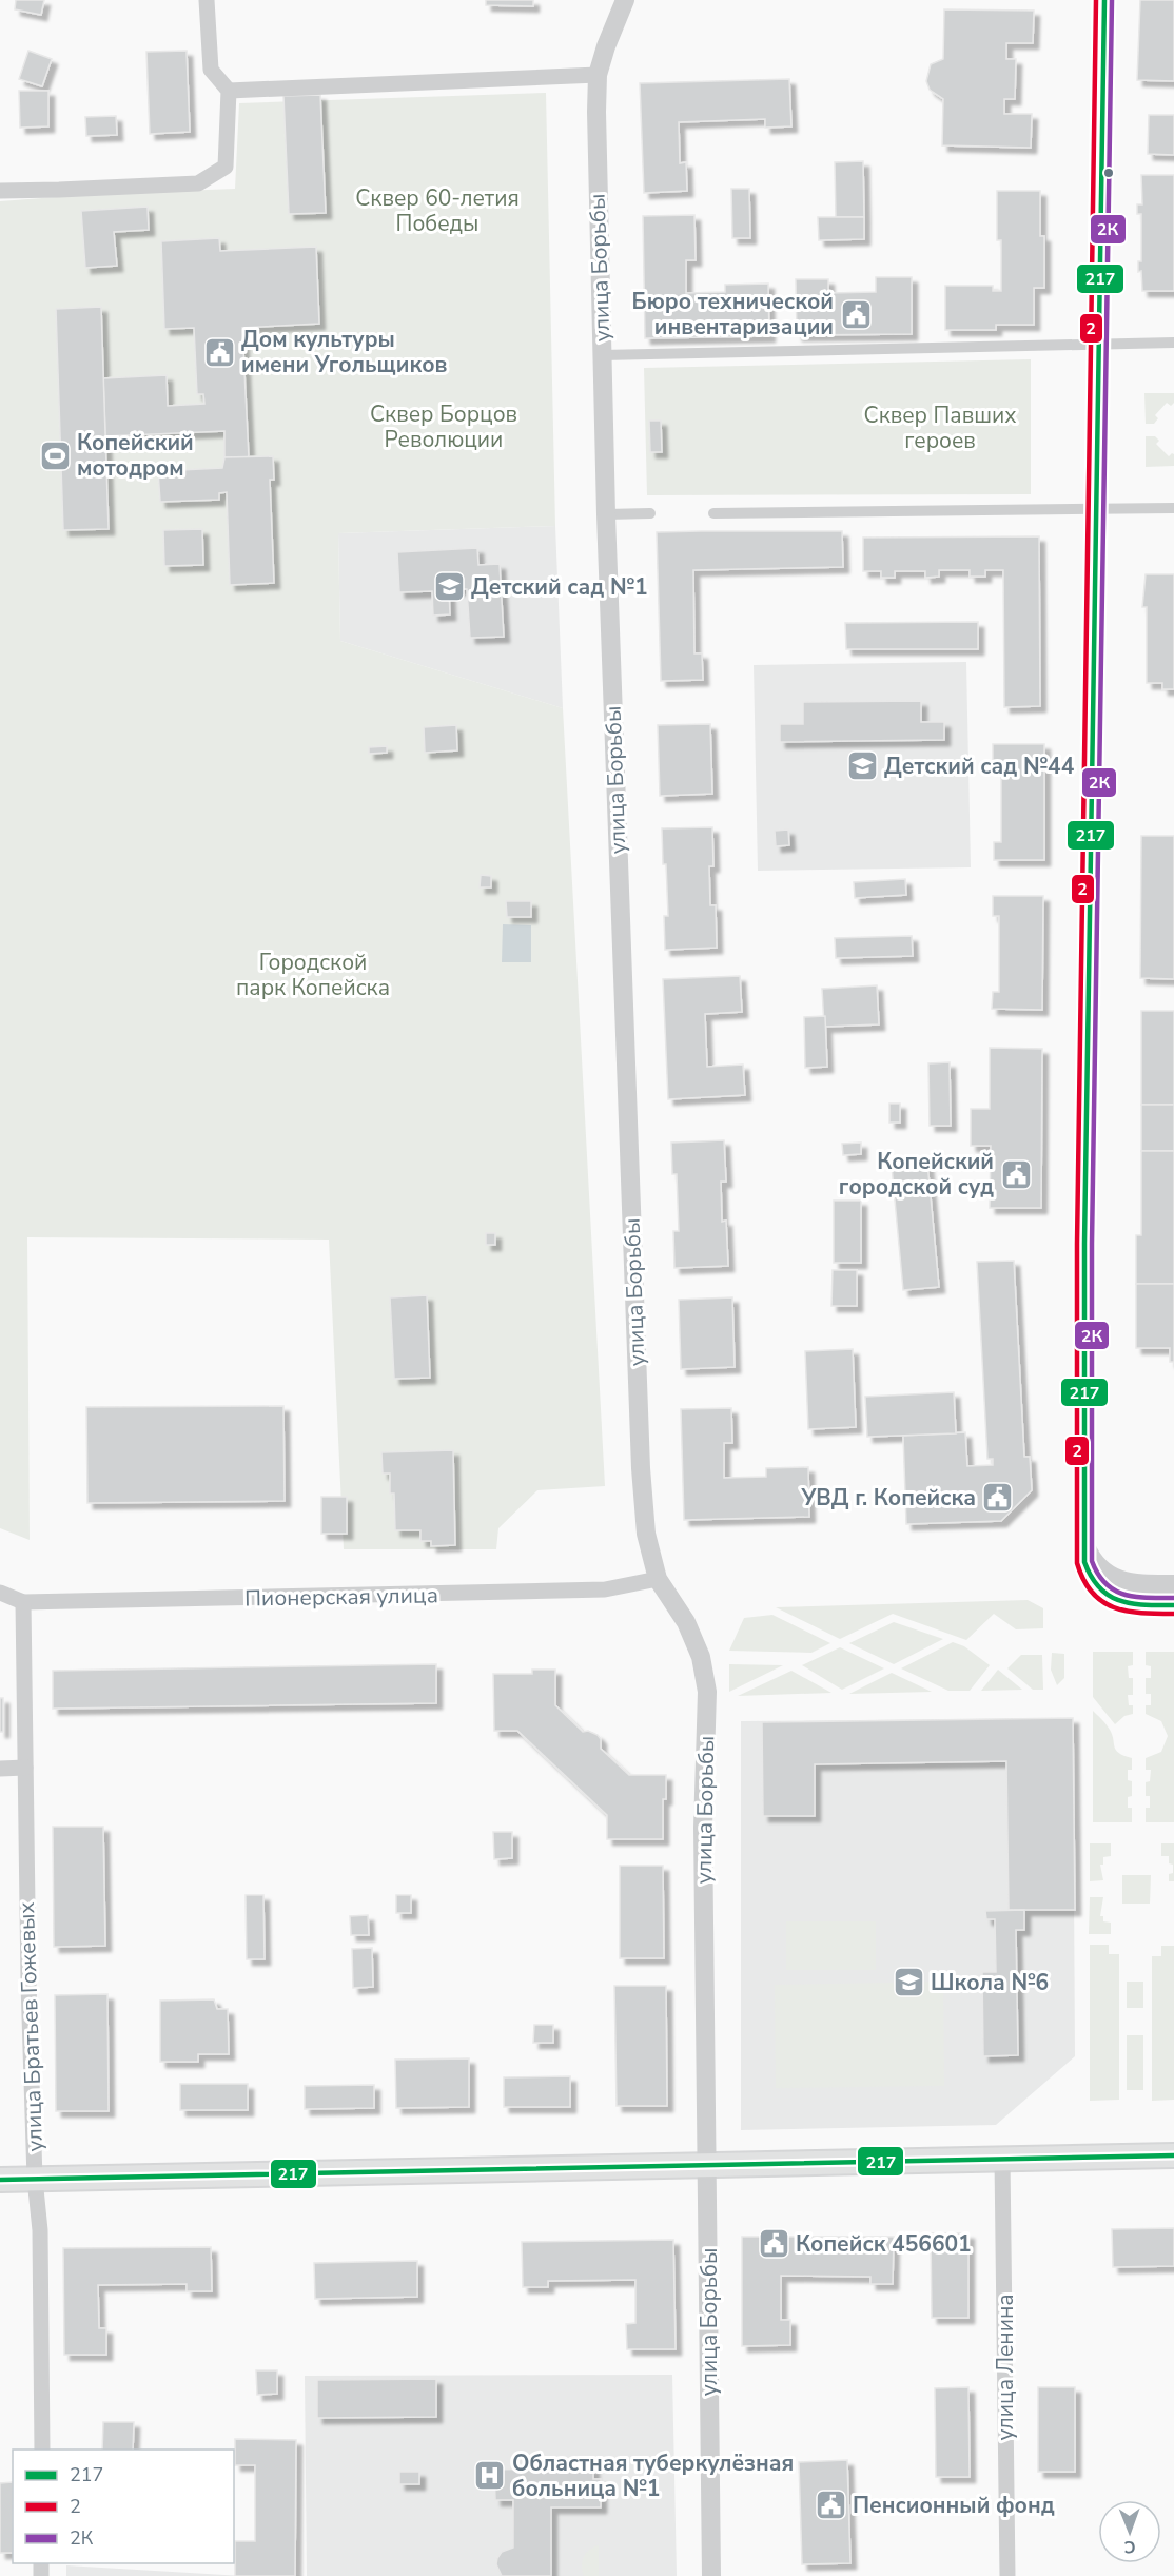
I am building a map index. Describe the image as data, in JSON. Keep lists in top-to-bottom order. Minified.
{"streets":{"street":["улица Борьбы","Пионерская улица","улица Братьев Гожевых","улица Ленина"]},"crossings":[["улица Борьбы","Пионерская улица"],["Пионерская улица","улица Братьев Гожевых"]],"parks":["Сквер 60-летия Победы","Сквер Борцов Революции","Сквер Павших героев","Городской парк Копейска"],"places":{"public building":["Бюро технической инвентаризации","Дом культуры имени Угольщиков","Копейский городской суд","УВД г. Копейска","Копейск 456601","Пенсионный фонд"],"sports":["Копейский мотодром"],"school or university":["Детский сад №1","Детский сад №44","Школа №6"],"hospital":["Областная туберкулёзная больница №1"]},"lines":["transit line 217","transit line 2","transit line 2К"],"legend":["217","2","2К"],"north":"bottom"}
